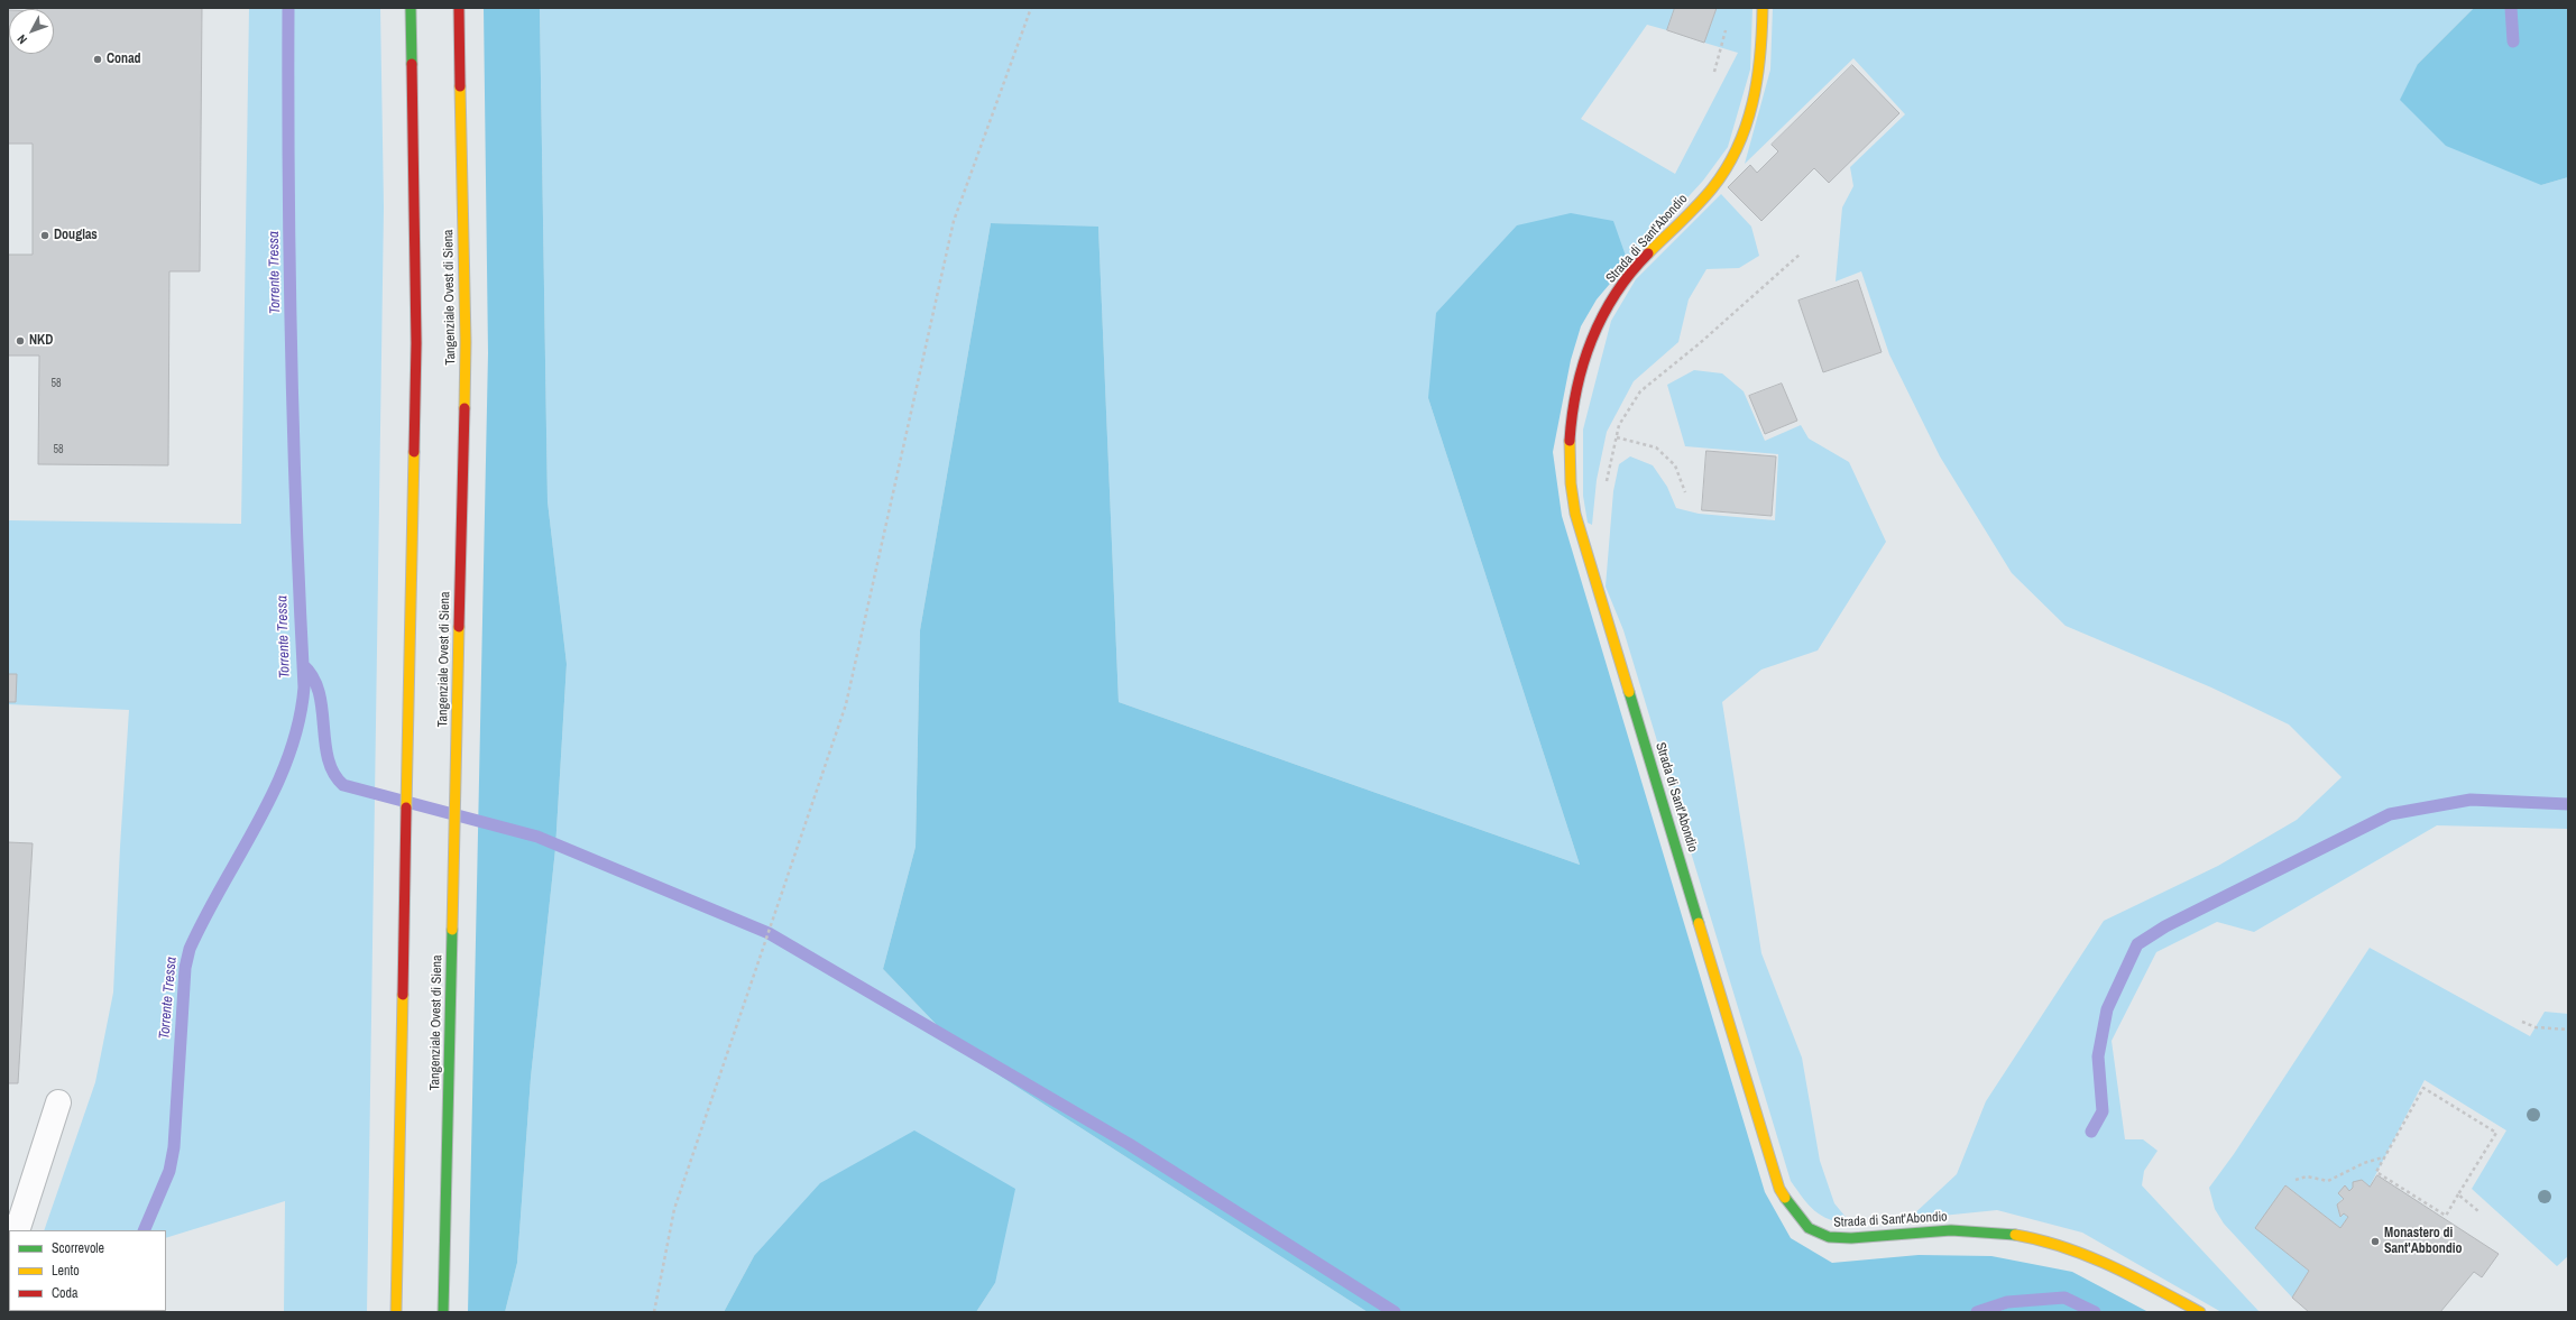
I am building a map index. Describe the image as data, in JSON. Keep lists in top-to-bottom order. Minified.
{"streets":{"main road":["Strada di Sant'Abondio","Tangenziale Ovest di Siena"]},"water":["Torrente Tressa"],"places":["Conad","Douglas","NKD","Monastero di Sant'Abbondio"],"house_numbers":["58","58"],"legend":["Scorrevole","Lento","Coda"],"north":"bottom left"}
